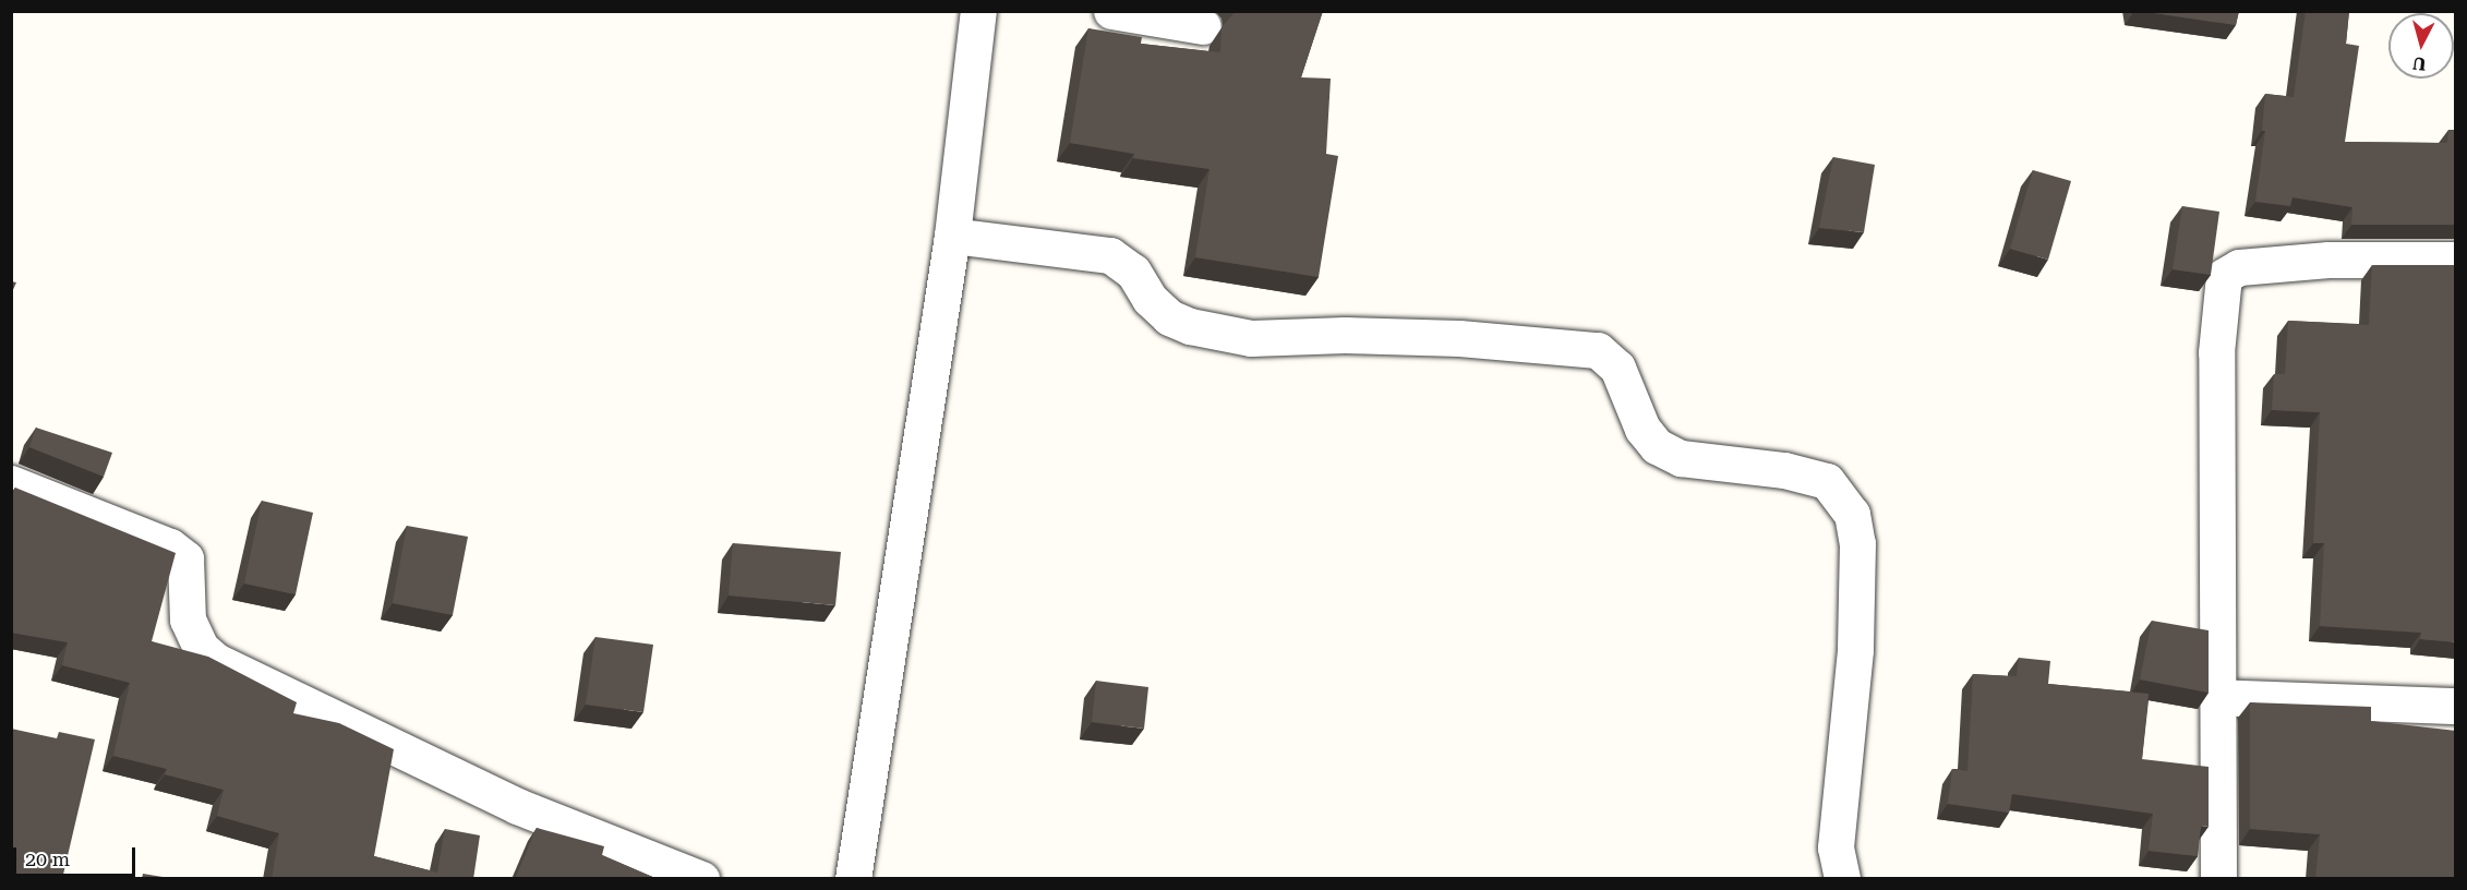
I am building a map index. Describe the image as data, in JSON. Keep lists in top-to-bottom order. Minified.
{"scale_bar":"20 m","north":"bottom"}
